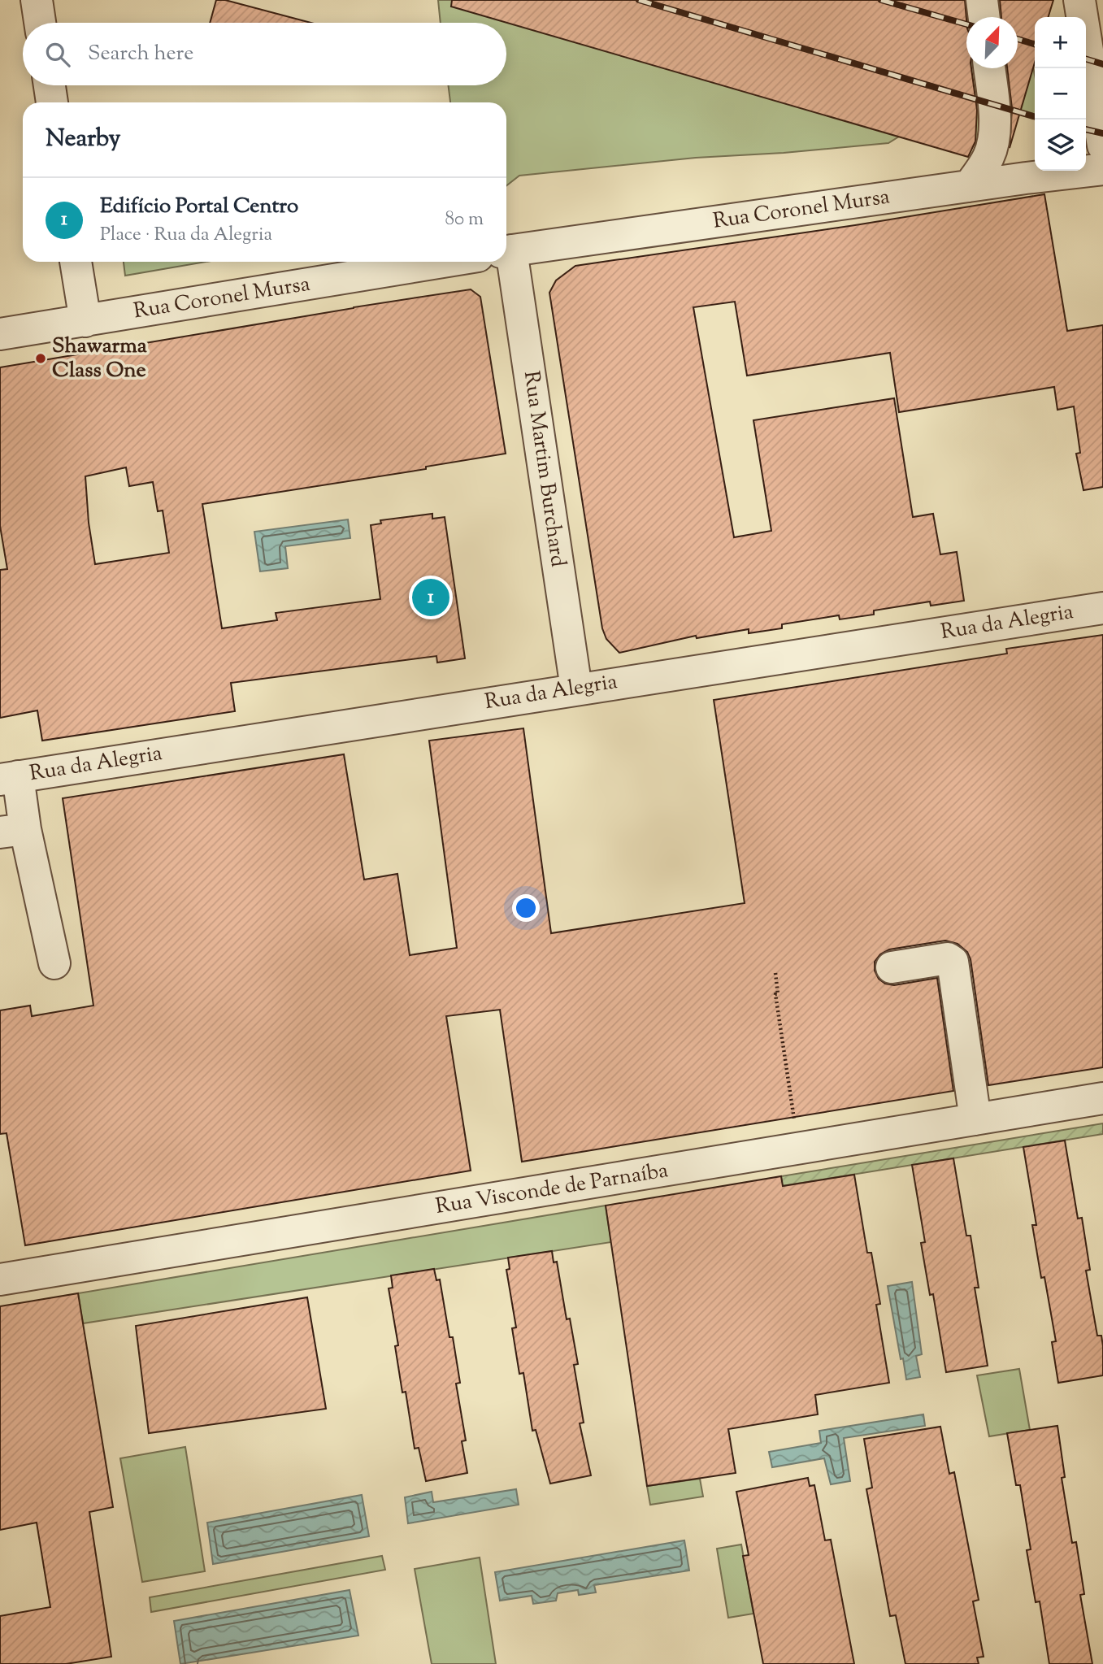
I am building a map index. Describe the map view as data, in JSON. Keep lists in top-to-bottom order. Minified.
{"streets":{"street":["Rua Coronel Mursa","Rua Martim Burchard","Rua da Alegria","Rua Visconde de Parnaíba"]},"crossings":[["Rua Coronel Mursa","Rua Martim Burchard"],["Rua Martim Burchard","Rua da Alegria"]],"places":["Shawarma Class One"],"north":"top right","page":{"map_buttons":["+","−"],"search":"Search here","heading":"Nearby","list":[{"mark":"1","name":"Edifício Portal Centro","note":"Place · Rua da Alegria","value":"80 m"}],"pins":"1"}}
